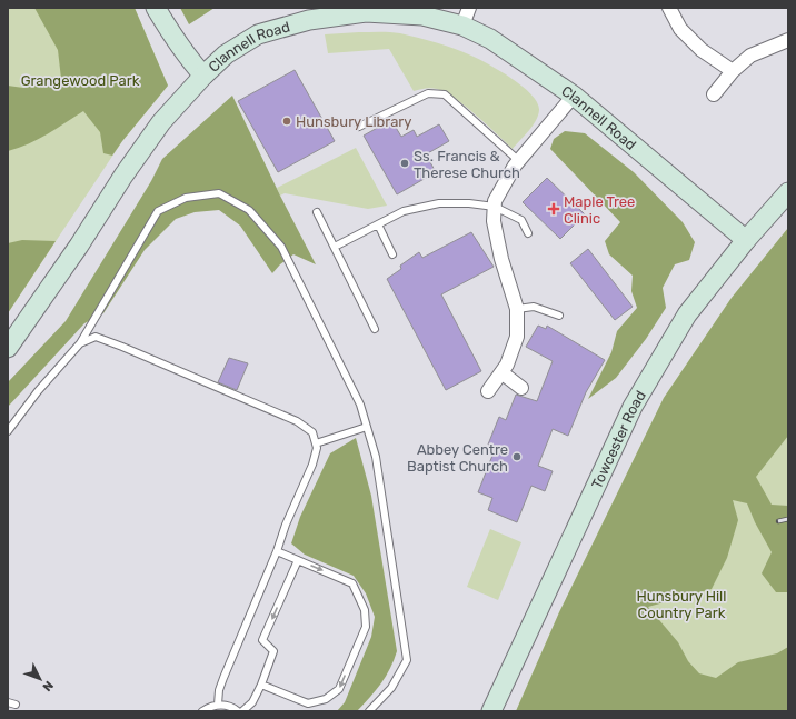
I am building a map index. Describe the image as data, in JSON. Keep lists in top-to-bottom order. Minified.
{"streets":{"street":["Clannell Road","Towcester Road"]},"crossings":[["Clannell Road","Towcester Road"]],"parks":["Grangewood Park","Hunsbury Hill Country Park"],"places":{"other":["Hunsbury Library","Ss. Francis & Therese Church","Abbey Centre Baptist Church"],"health":["Maple Tree Clinic"]},"north":"bottom right"}
